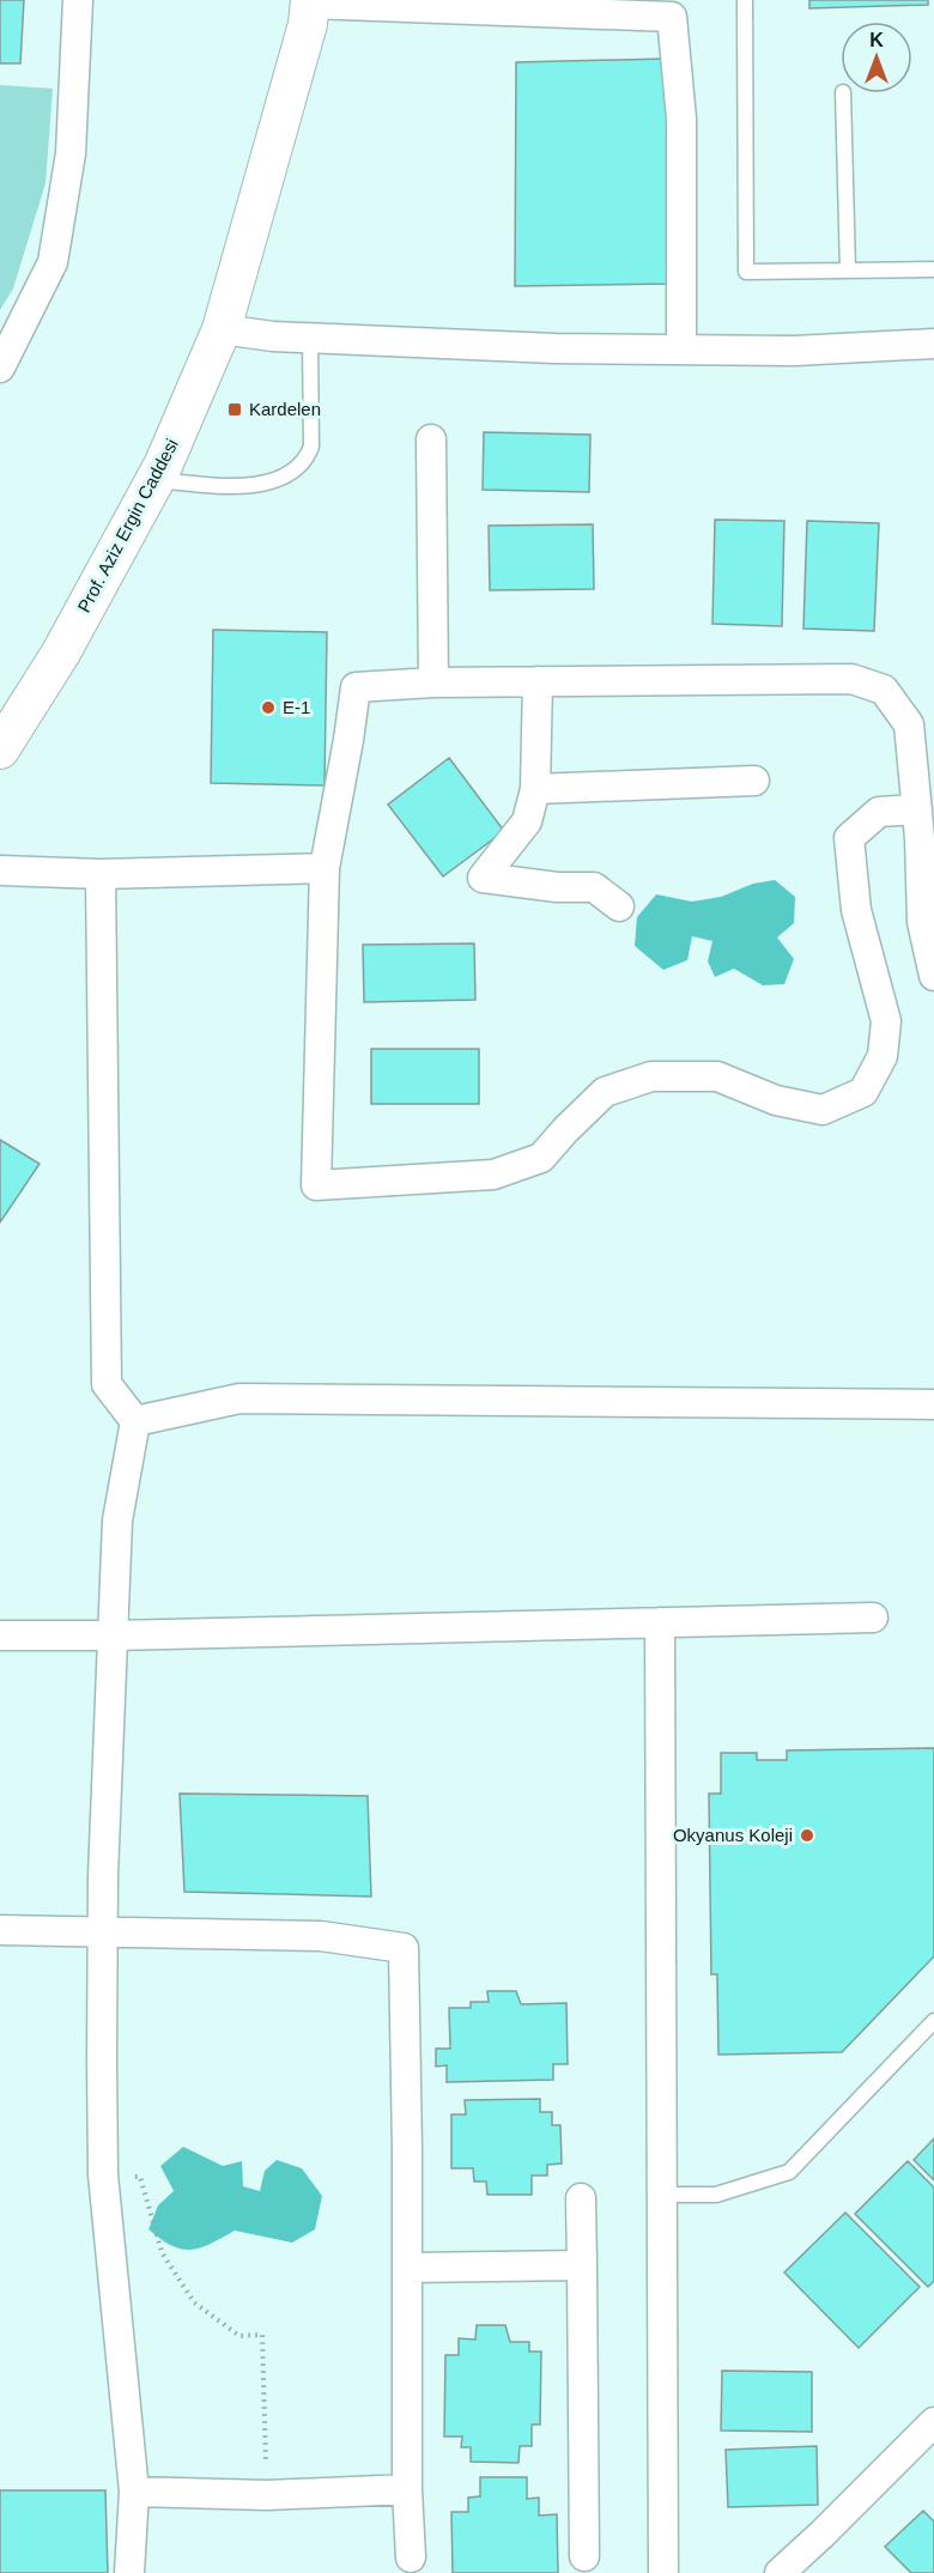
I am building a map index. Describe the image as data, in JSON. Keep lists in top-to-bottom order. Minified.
{"streets":{"street":["Prof. Aziz Ergin Caddesi"]},"places":{"transit":["Kardelen"],"other":["E-1","Okyanus Koleji"]},"north":"top"}
